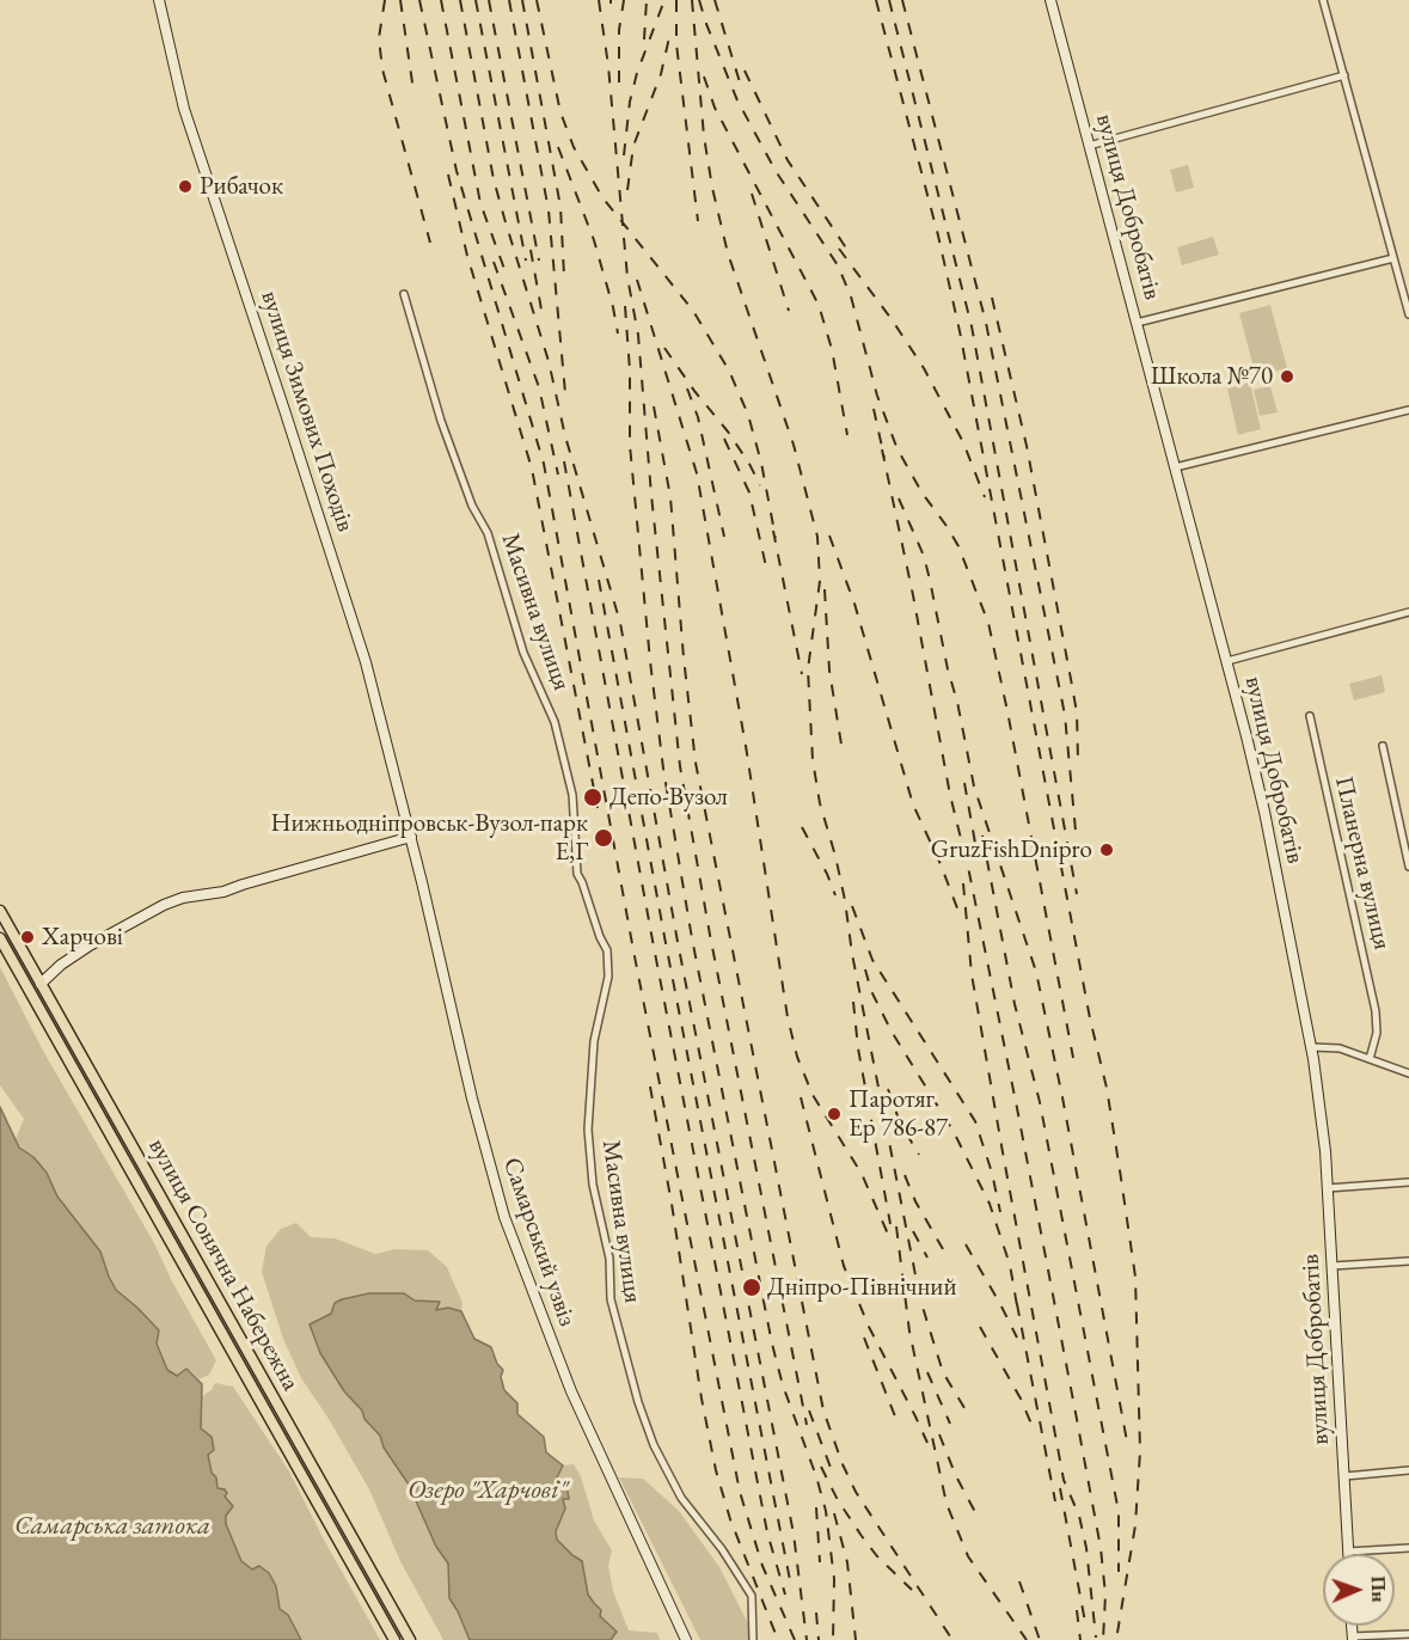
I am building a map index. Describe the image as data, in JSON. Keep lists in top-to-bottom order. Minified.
{"streets":{"main road":["вулиця Сонячна Набережна"],"street":["вулиця Добробатів","вулиця Зимових Походів","Масивна вулиця","Планерна вулиця","Самарський узвіз"]},"crossings":[["вулиця Зимових Походів","Самарський узвіз"]],"water":["Озеро \"Харчові\"","Самарська затока"],"places":["Рибачок","Школа №70","Депо-Вузол","Нижньодніпровськ-Вузол-парк Е,Г","GruzFishDnipro","Харчові","Паротяг Ер 786-87","Дніпро-Північний"],"north":"right"}
